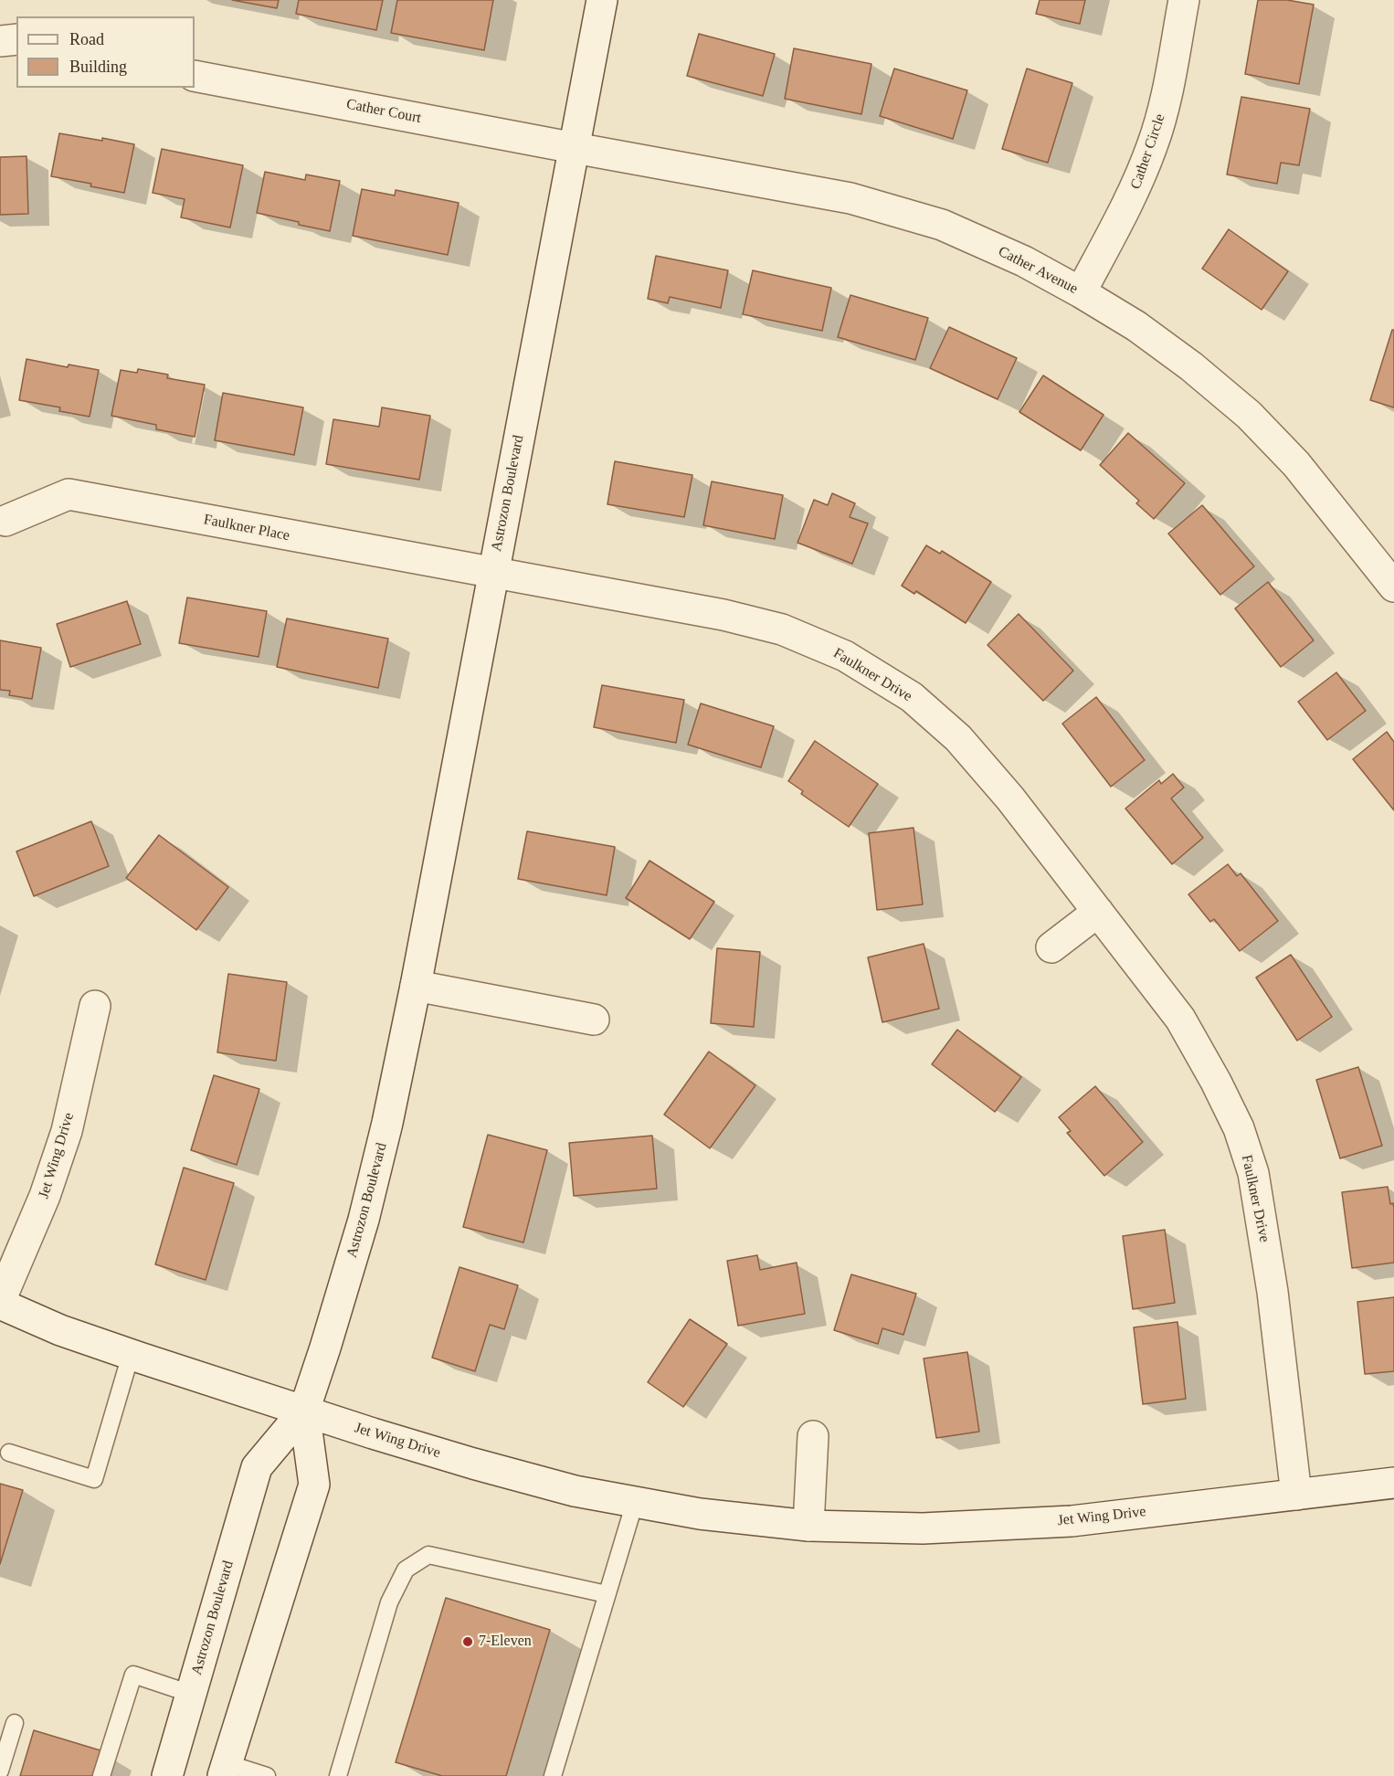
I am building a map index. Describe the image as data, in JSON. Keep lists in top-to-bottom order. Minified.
{"streets":{"street":["Cather Court","Cather Circle","Cather Avenue","Astrozon Boulevard","Faulkner Place","Faulkner Drive","Jet Wing Drive"]},"crossings":[["Cather Court","Cather Avenue"],["Cather Court","Astrozon Boulevard"],["Cather Circle","Cather Avenue"],["Cather Avenue","Astrozon Boulevard"],["Astrozon Boulevard","Faulkner Place"],["Astrozon Boulevard","Faulkner Drive"],["Astrozon Boulevard","Jet Wing Drive"],["Faulkner Place","Faulkner Drive"],["Faulkner Drive","Jet Wing Drive"]],"places":["7-Eleven"],"legend":["Road","Building"]}
